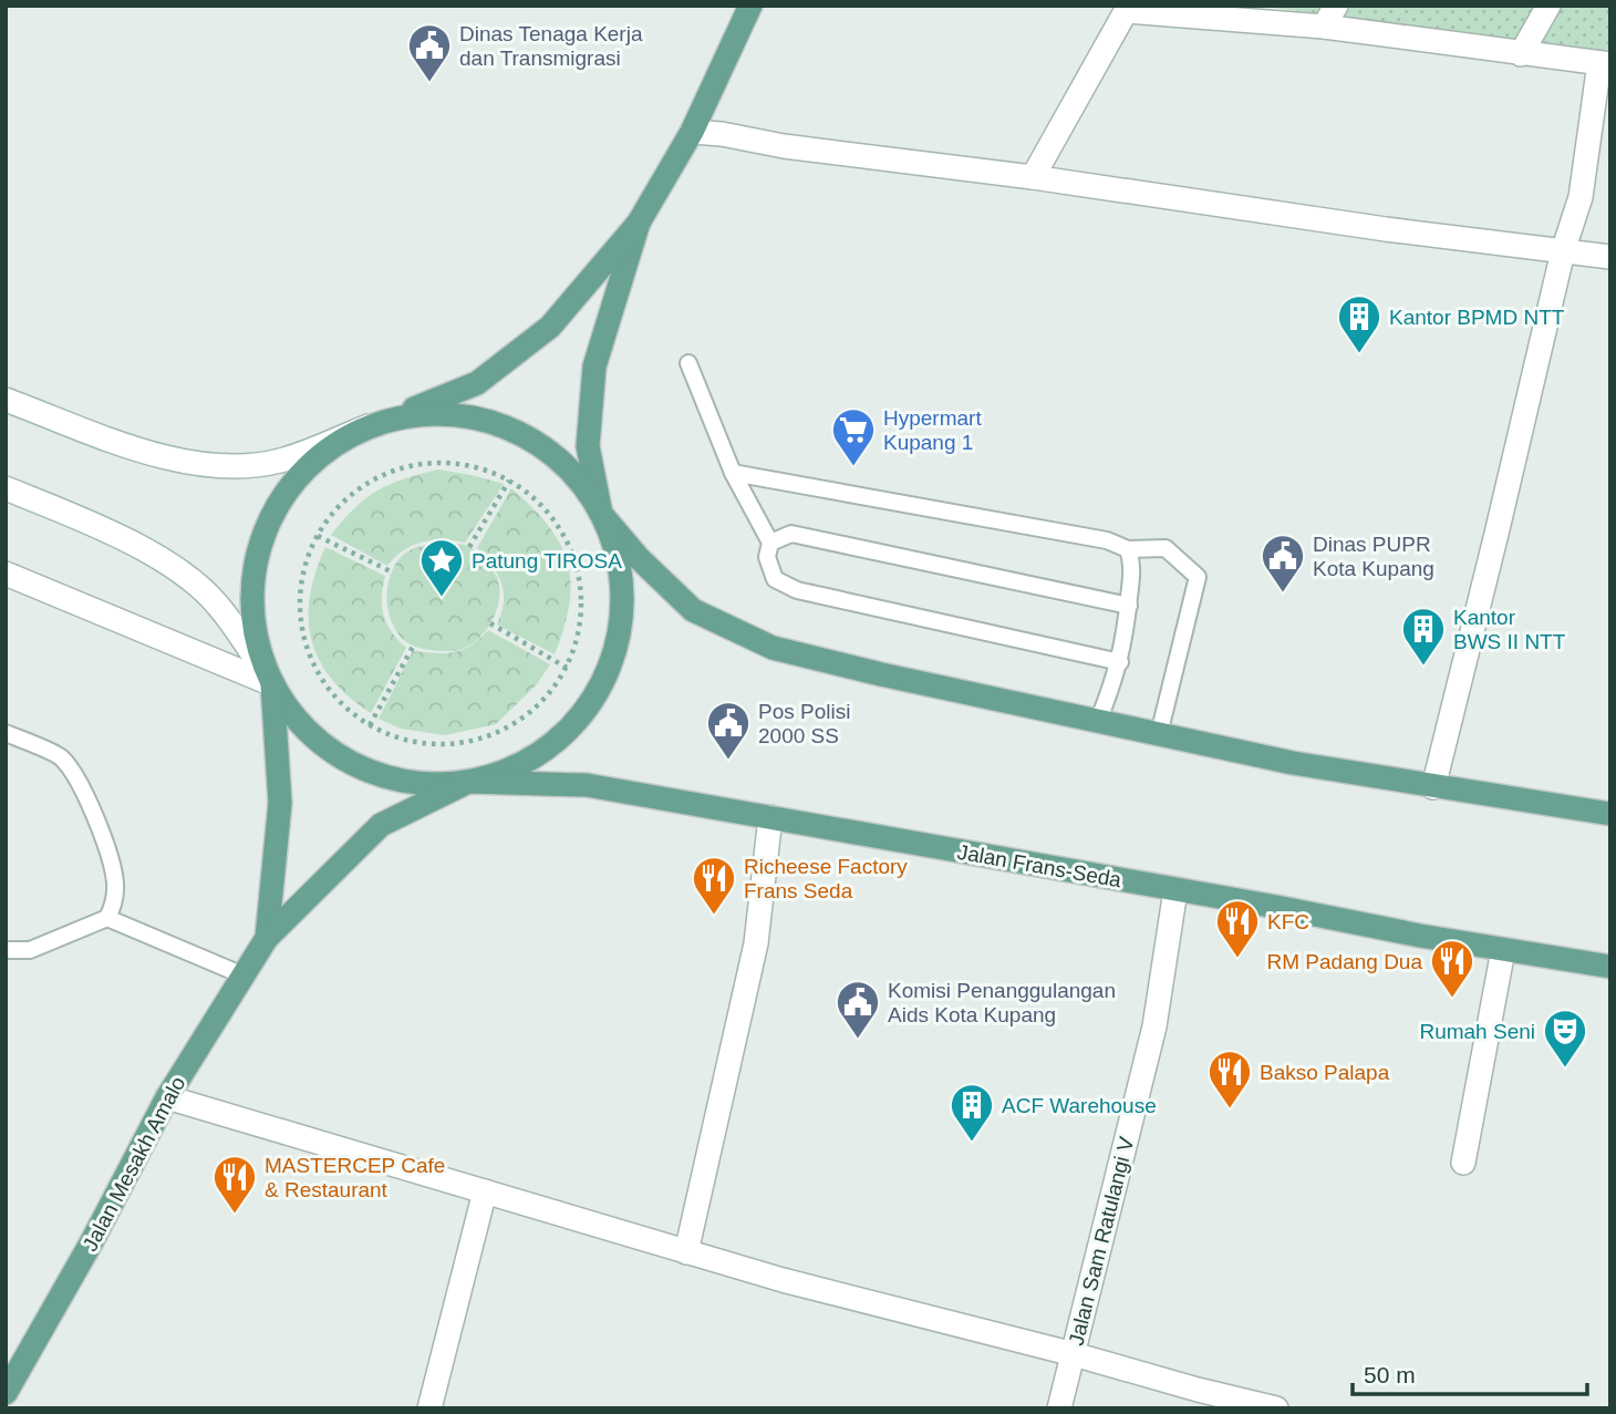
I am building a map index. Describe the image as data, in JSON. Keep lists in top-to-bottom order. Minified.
{"streets":{"main road":["Jalan Frans-Seda","Jalan Mesakh Amalo"],"street":["Jalan Sam Ratulangi V"]},"crossings":[["Jalan Frans-Seda","Jalan Mesakh Amalo"],["Jalan Frans-Seda","Jalan Sam Ratulangi V"]],"places":{"public building":["Dinas Tenaga Kerja dan Transmigrasi","Dinas PUPR Kota Kupang","Pos Polisi 2000 SS","Komisi Penanggulangan Aids Kota Kupang"],"building":["Kantor BPMD NTT","Kantor BWS II NTT","ACF Warehouse"],"supermarket":["Hypermart Kupang 1"],"place":["Patung TIROSA"],"restaurant":["Richeese Factory Frans Seda","KFC","RM Padang Dua","Bakso Palapa","MASTERCEP Cafe & Restaurant"],"theatre":["Rumah Seni"]},"scale_bar":"50 m"}
